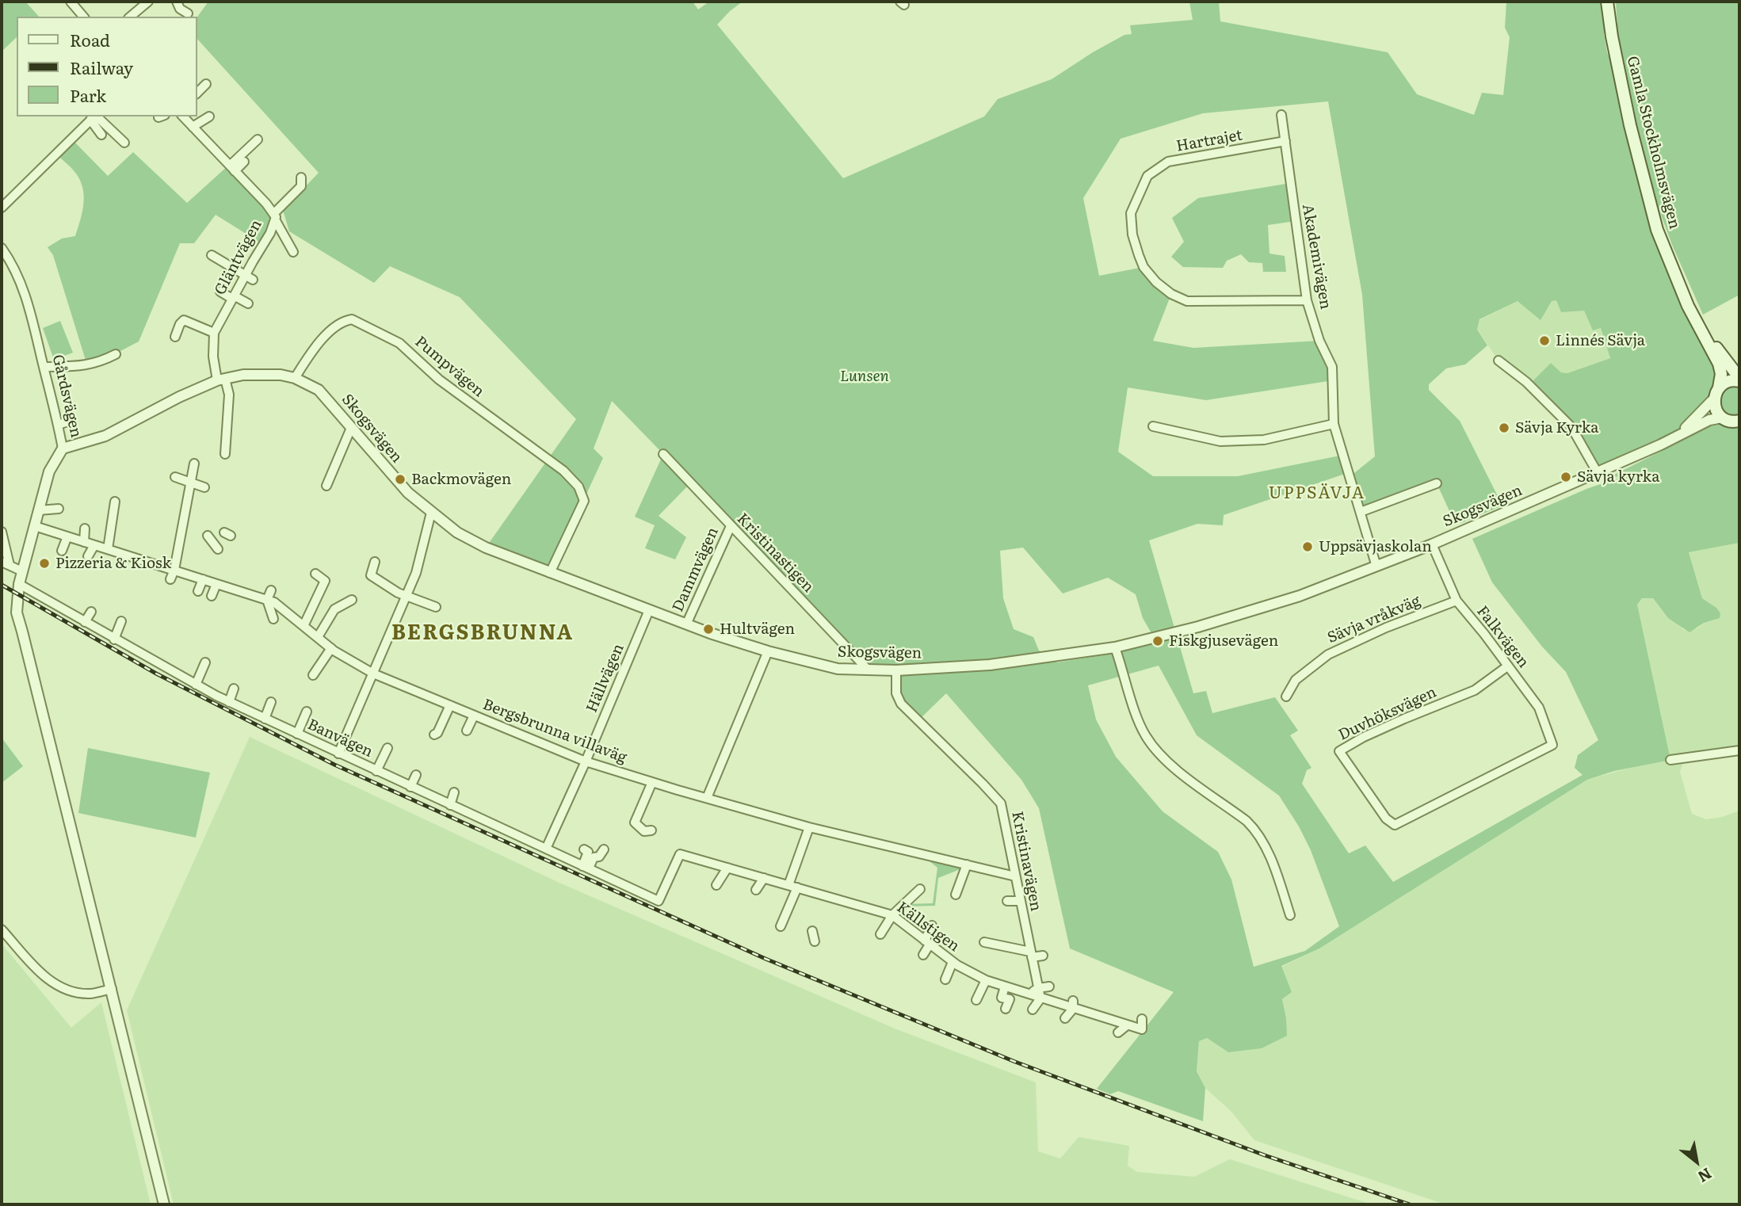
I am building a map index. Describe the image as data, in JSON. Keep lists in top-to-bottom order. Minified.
{"streets":{"main road":["Gamla Stockholmsvägen"],"street":["Hartrajet","Akademivägen","Gläntvägen","Pumpvägen","Gårdsvägen","Skogsvägen","Kristinastigen","Dammvägen","Sävja vråkväg","Falkvägen","Hällvägen","Duvhöksvägen","Bergsbrunna villaväg","Banvägen","Kristinavägen","Källstigen"]},"crossings":[["Hartrajet","Akademivägen"],["Akademivägen","Skogsvägen"],["Gläntvägen","Skogsvägen"],["Pumpvägen","Skogsvägen"],["Gårdsvägen","Skogsvägen"],["Gårdsvägen","Bergsbrunna villaväg"],["Gårdsvägen","Banvägen"],["Skogsvägen","Kristinastigen"],["Skogsvägen","Dammvägen"],["Skogsvägen","Falkvägen"],["Skogsvägen","Hällvägen"],["Skogsvägen","Kristinavägen"],["Kristinastigen","Dammvägen"],["Sävja vråkväg","Falkvägen"],["Falkvägen","Duvhöksvägen"],["Hällvägen","Bergsbrunna villaväg"],["Hällvägen","Banvägen"],["Bergsbrunna villaväg","Kristinavägen"],["Banvägen","Källstigen"],["Kristinavägen","Källstigen"]],"districts":["UPPSÄVJA","BERGSBRUNNA"],"parks":["Lunsen"],"places":["Linnés Sävja","Sävja Kyrka","Sävja kyrka","Backmovägen","Uppsävjaskolan","Pizzeria & Kiosk","Hultvägen","Fiskgjusevägen"],"legend":["Road","Railway","Park"],"north":"bottom right"}
